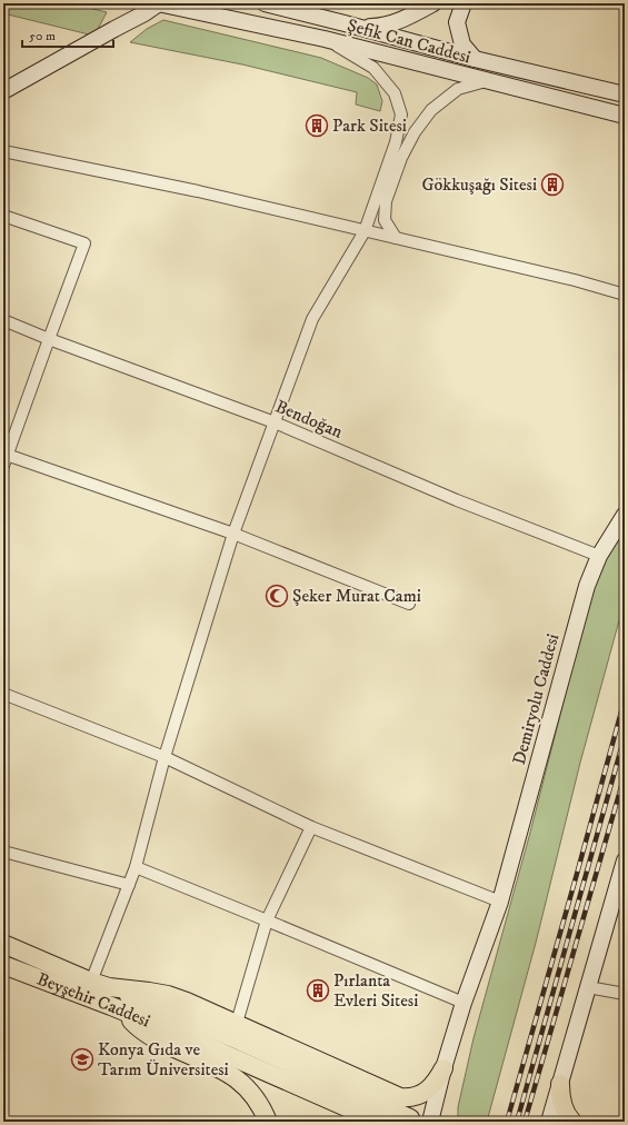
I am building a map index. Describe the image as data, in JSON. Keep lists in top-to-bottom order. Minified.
{"streets":{"main road":["Şefik Can Caddesi","Demiryolu Caddesi","Beyşehir Caddesi"],"street":["Bendoğan"]},"crossings":[["Bendoğan","Demiryolu Caddesi"]],"places":{"building":["Park Sitesi","Gökkuşağı Sitesi","Pırlanta Evleri Sitesi"],"mosque":["Şeker Murat Cami"],"school or university":["Konya Gıda ve Tarım Üniversitesi"]},"scale_bar":"50 m"}
